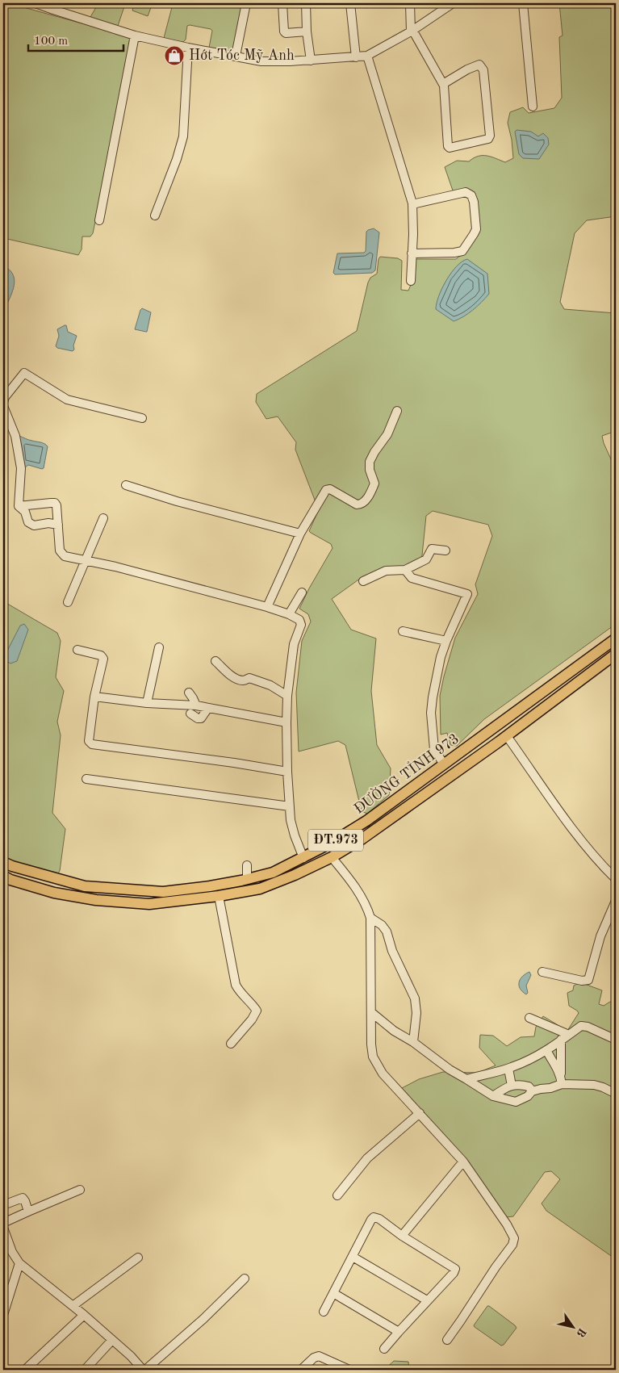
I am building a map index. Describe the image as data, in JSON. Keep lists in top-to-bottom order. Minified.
{"streets":{"main road":["ĐƯỜNG TỈNH 973","ĐT.973"]},"places":{"shop":["Hớt Tóc Mỹ Anh"]},"scale_bar":"100 m","north":"bottom right"}
